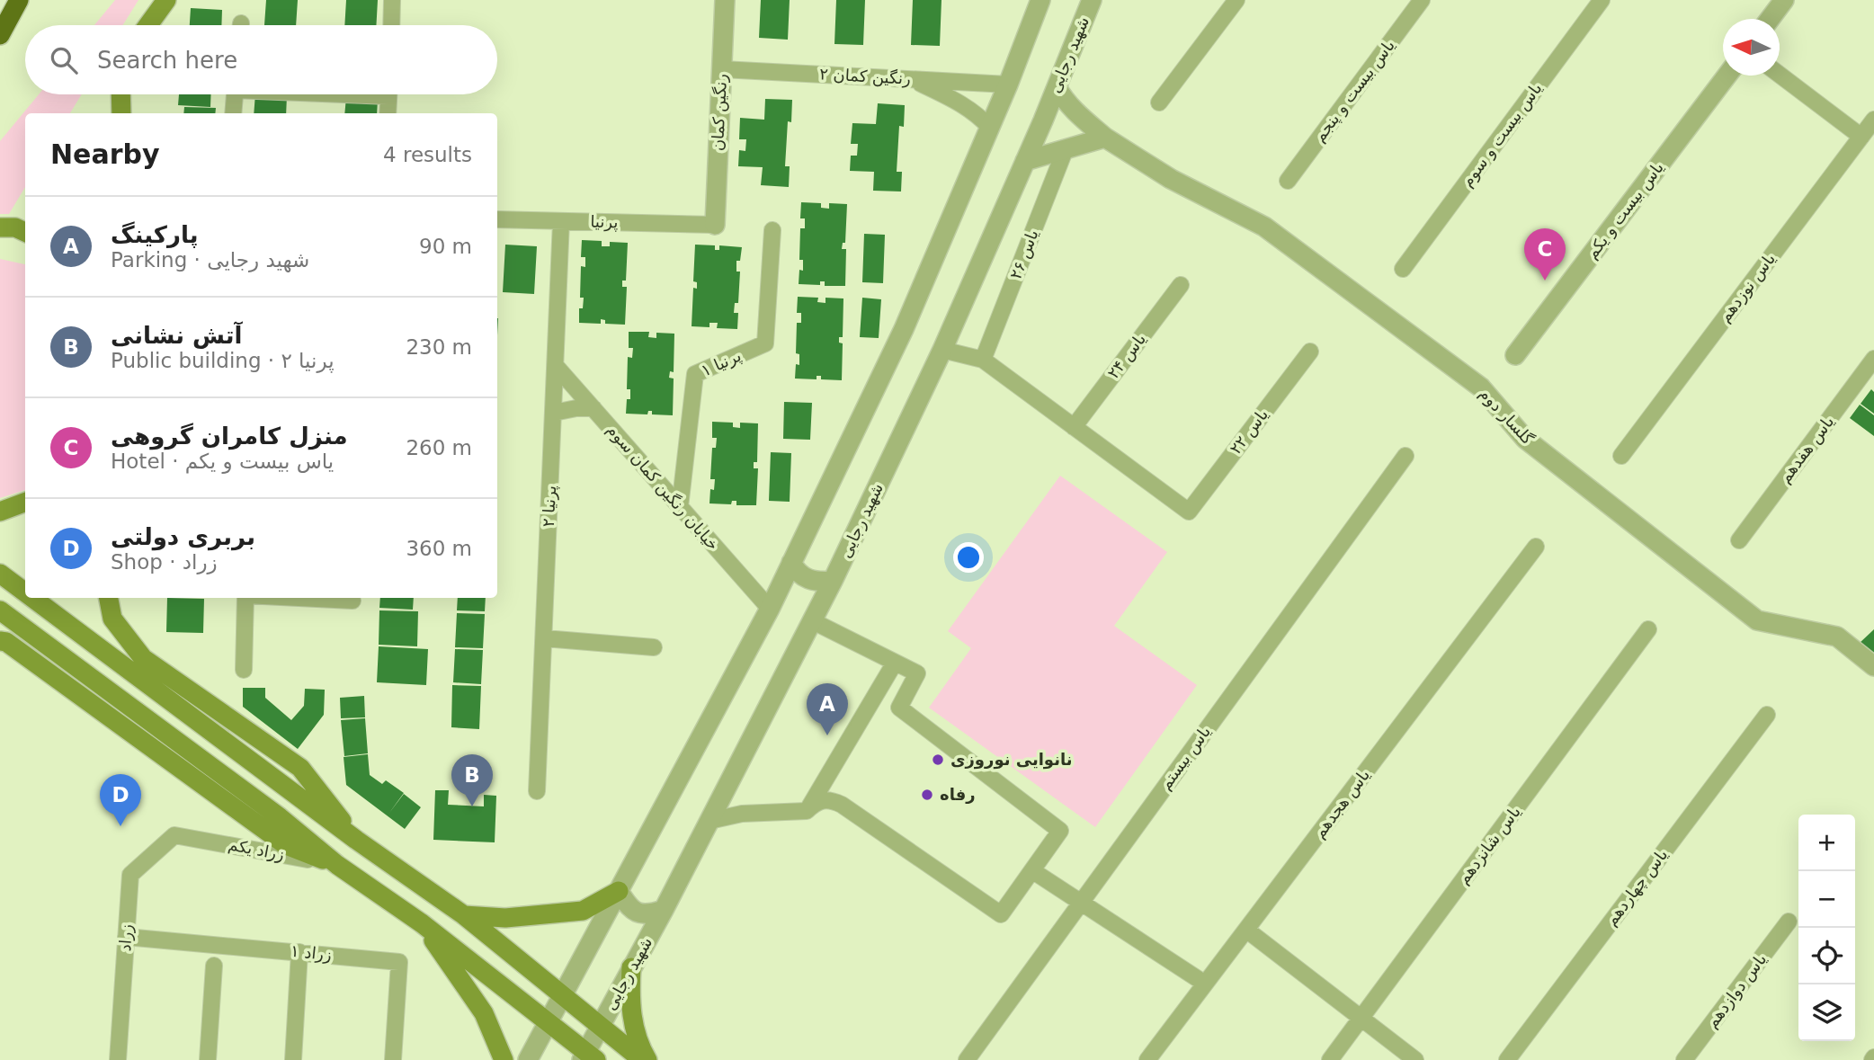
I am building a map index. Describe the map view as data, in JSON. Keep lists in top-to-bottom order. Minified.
{"streets":{"street":["شهید رجایی","رنگین کمان ۲","یاس بیست و پنجم","رنگین کمان","یاس بیست و سوم","یاس بیست و یکم","پرنیا","یاس ۲۶","یاس نوزدهم","یاس ۲۴","پرنیا ۱","گلسار دوم","یاس ۲۲","یاس هفدهم","خیابان رنگین کمان سوم","پرنیا ۲","یاس بیستم","یاس هجدهم","یاس شانزدهم","زراد یکم","یاس چهاردهم","زراد","زراد ۱","یاس دوازدهم"]},"crossings":[["شهید رجایی","گلسار دوم"],["رنگین کمان ۲","رنگین کمان"],["رنگین کمان","پرنیا"],["پرنیا","پرنیا ۲"],["یاس ۲۴","یاس ۲۲"],["پرنیا ۱","خیابان رنگین کمان سوم"],["خیابان رنگین کمان سوم","پرنیا ۲"],["زراد یکم","زراد"],["زراد","زراد ۱"]],"places":["نانوایی نوروزی","رفاه"],"north":"left","page":{"search":"Search here","heading":["Nearby","4 results"],"list":[{"mark":"A","name":"پارکینگ","note":"Parking · شهید رجایی","value":"90 m"},{"mark":"B","name":"آتش نشانی","note":"Public building · پرنیا ۲","value":"230 m"},{"mark":"C","name":"منزل کامران گروهی","note":"Hotel · یاس بیست و یکم","value":"260 m"},{"mark":"D","name":"بربری دولتی","note":"Shop · زراد","value":"360 m"}],"pins":["C","A","B","D"],"map_buttons":["+","−"]}}
